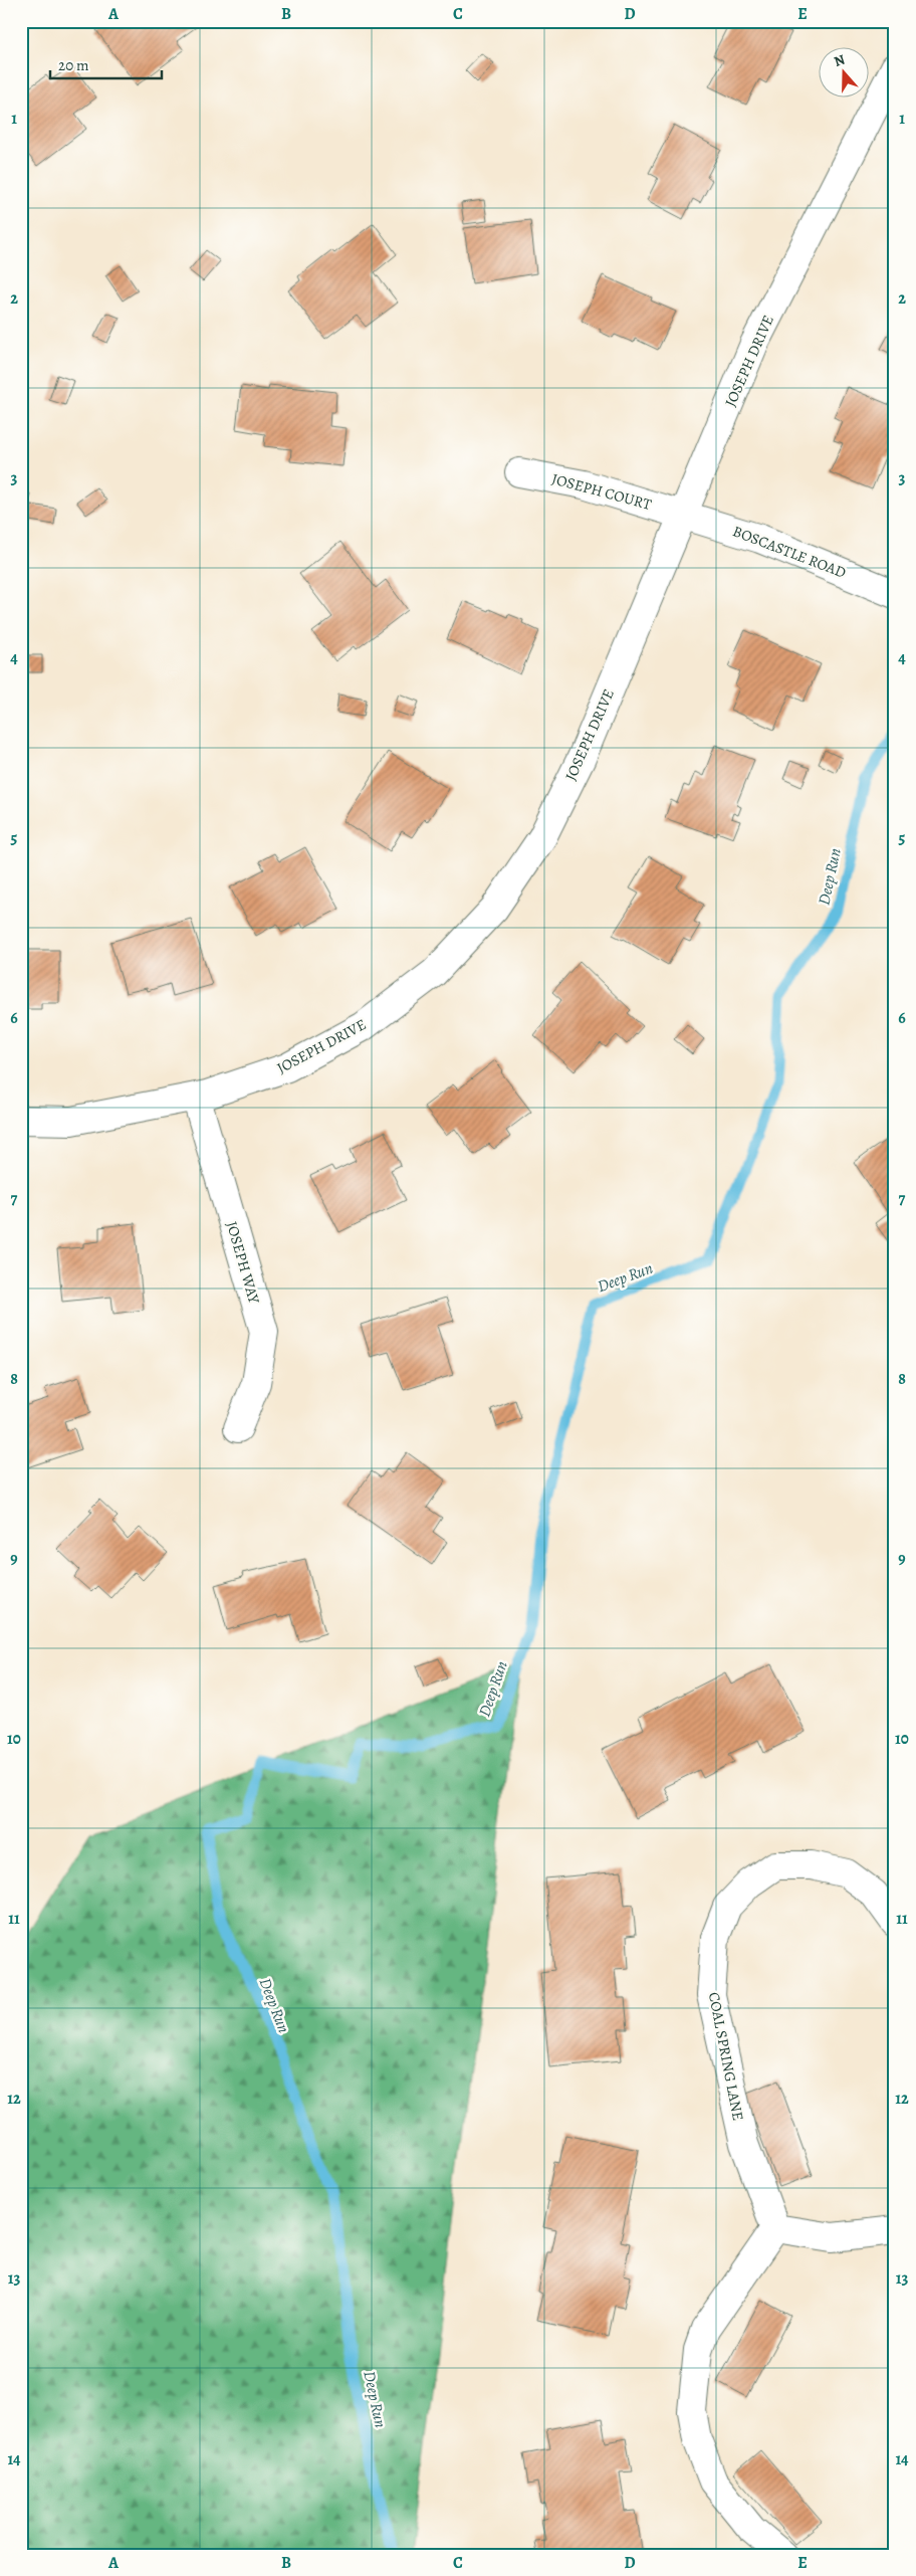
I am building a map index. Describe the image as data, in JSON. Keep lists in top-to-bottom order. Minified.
{"streets":{"street":["JOSEPH DRIVE","JOSEPH COURT","BOSCASTLE ROAD","JOSEPH WAY","COAL SPRING LANE"]},"crossings":[["JOSEPH DRIVE","JOSEPH COURT"],["JOSEPH DRIVE","BOSCASTLE ROAD"],["JOSEPH DRIVE","JOSEPH WAY"],["JOSEPH COURT","BOSCASTLE ROAD"]],"water":["Deep Run"],"scale_bar":"20 m","north":"top","grid":{"columns":["A","B","C","D","E"],"rows":["1","2","3","4","5","6","7","8","9","10","11","12","13","14"]}}
